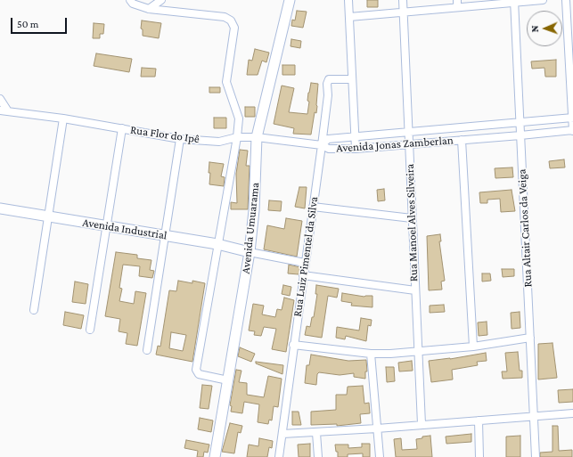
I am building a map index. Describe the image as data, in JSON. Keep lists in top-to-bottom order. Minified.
{"streets":{"street":["Rua Flor do Ipê","Avenida Jonas Zamberlan","Rua Manoel Alves Silveira","Avenida Umuarama","Rua Altair Carlos da Veiga","Avenida Industrial","Rua Luiz Pimentel da Silva"]},"crossings":[["Rua Flor do Ipê","Avenida Jonas Zamberlan"],["Rua Flor do Ipê","Avenida Umuarama"],["Rua Flor do Ipê","Rua Luiz Pimentel da Silva"],["Avenida Jonas Zamberlan","Rua Manoel Alves Silveira"],["Avenida Jonas Zamberlan","Rua Altair Carlos da Veiga"],["Avenida Jonas Zamberlan","Rua Luiz Pimentel da Silva"],["Avenida Umuarama","Avenida Industrial"]],"scale_bar":"50 m","north":"left"}
